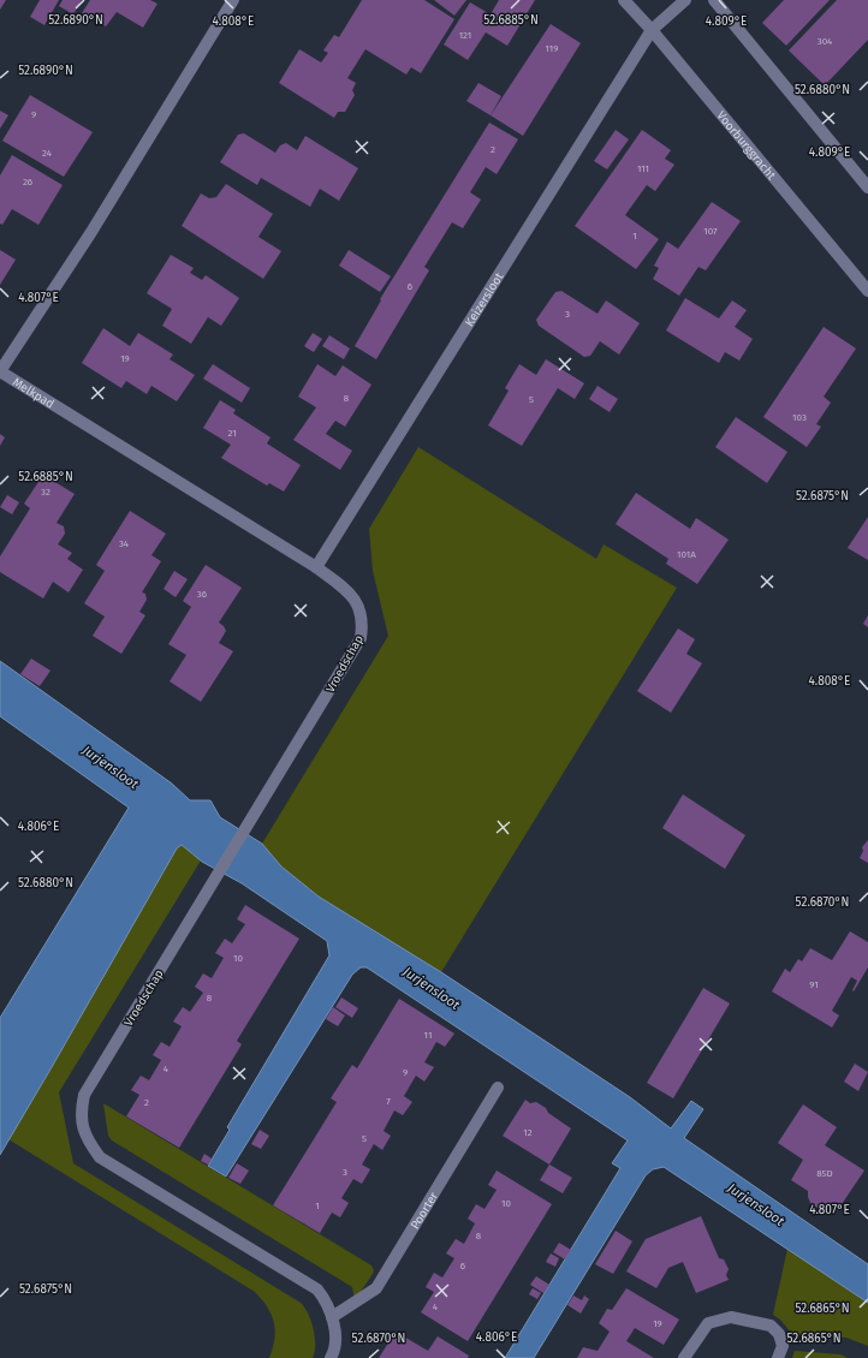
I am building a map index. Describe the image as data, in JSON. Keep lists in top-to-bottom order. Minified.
{"streets":{"street":["Voorburggracht","Keizersloot","Melkpad","Vroedschap","Poorter"]},"crossings":[["Voorburggracht","Keizersloot"],["Keizersloot","Melkpad"],["Keizersloot","Vroedschap"],["Melkpad","Vroedschap"],["Vroedschap","Poorter"]],"water":["Jurjensloot"],"house_numbers":["121","304","119","9","2","24","111","26","107","1","6","3","19","8","5","103","21","32","34","101A","36","10","91","8","11","4","9","7","2","12","5","3","85D","10","1","8","6","4","19"],"coordinates":["52.6890°N","52.6885°N","4.808°E","4.809°E","52.6880°N","4.807°E","52.6875°N","4.806°E","52.6870°N","52.6865°N"]}
